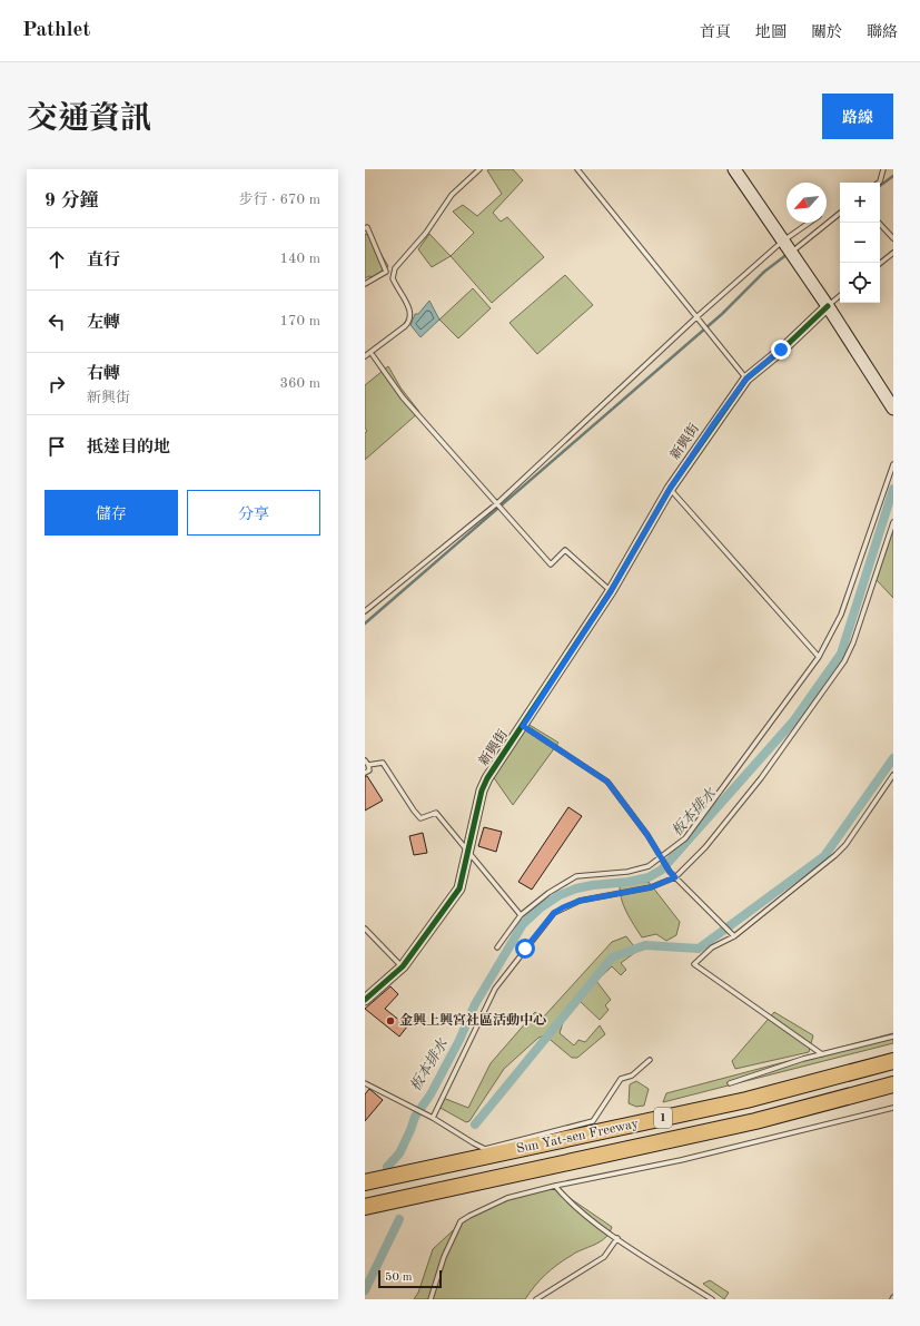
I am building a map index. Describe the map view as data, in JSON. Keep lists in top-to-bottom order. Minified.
{"streets":{"highway":["1","Sun Yat-sen Freeway"],"street":["新興街"]},"water":["板本排水"],"places":["金興上興宮社區活動中心"],"scale_bar":"50 m","north":"bottom left","page":{"header":"Pathlet","nav":["首頁","地圖","關於","聯絡"],"title":"交通資訊","buttons":["路線",["儲存","分享"]],"heading":["9 分鐘","步行 · 670 m"],"map_buttons":["+","−"],"list":[["直行","140 m"],["左轉","170 m"],["右轉","新興街","360 m"],"抵達目的地"],"scale":"50 m"}}
